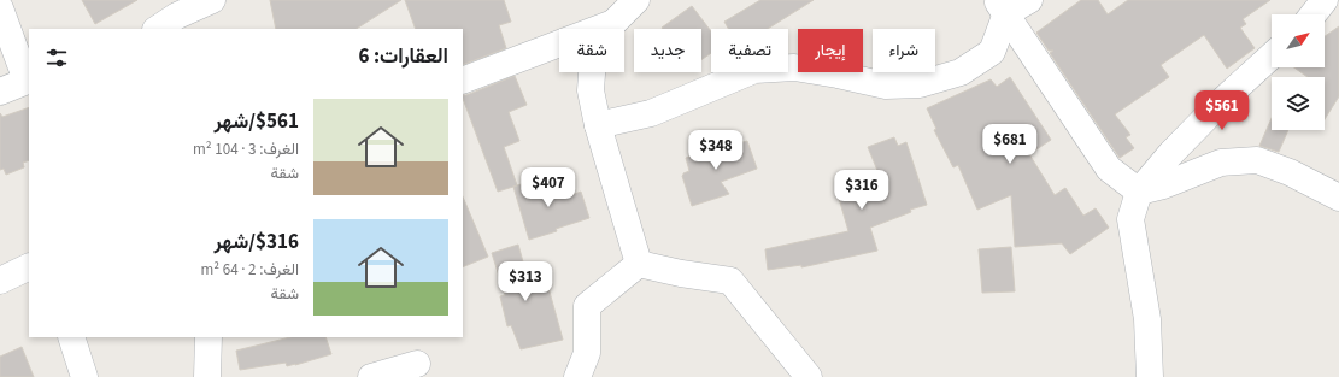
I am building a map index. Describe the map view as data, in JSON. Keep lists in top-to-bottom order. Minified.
{"north":"top right","page":{"chip":["شراء","إيجار","تصفية","جديد","شقة"],"heading":"العقارات: 6","list":[{"name":"$561/شهر","note":"الغرف: 3 · 104 m² · شقة"},{"name":"$316/شهر","note":"الغرف: 2 · 64 m² · شقة"}],"price":["$561","$681","$348","$407","$316","$313"]}}
